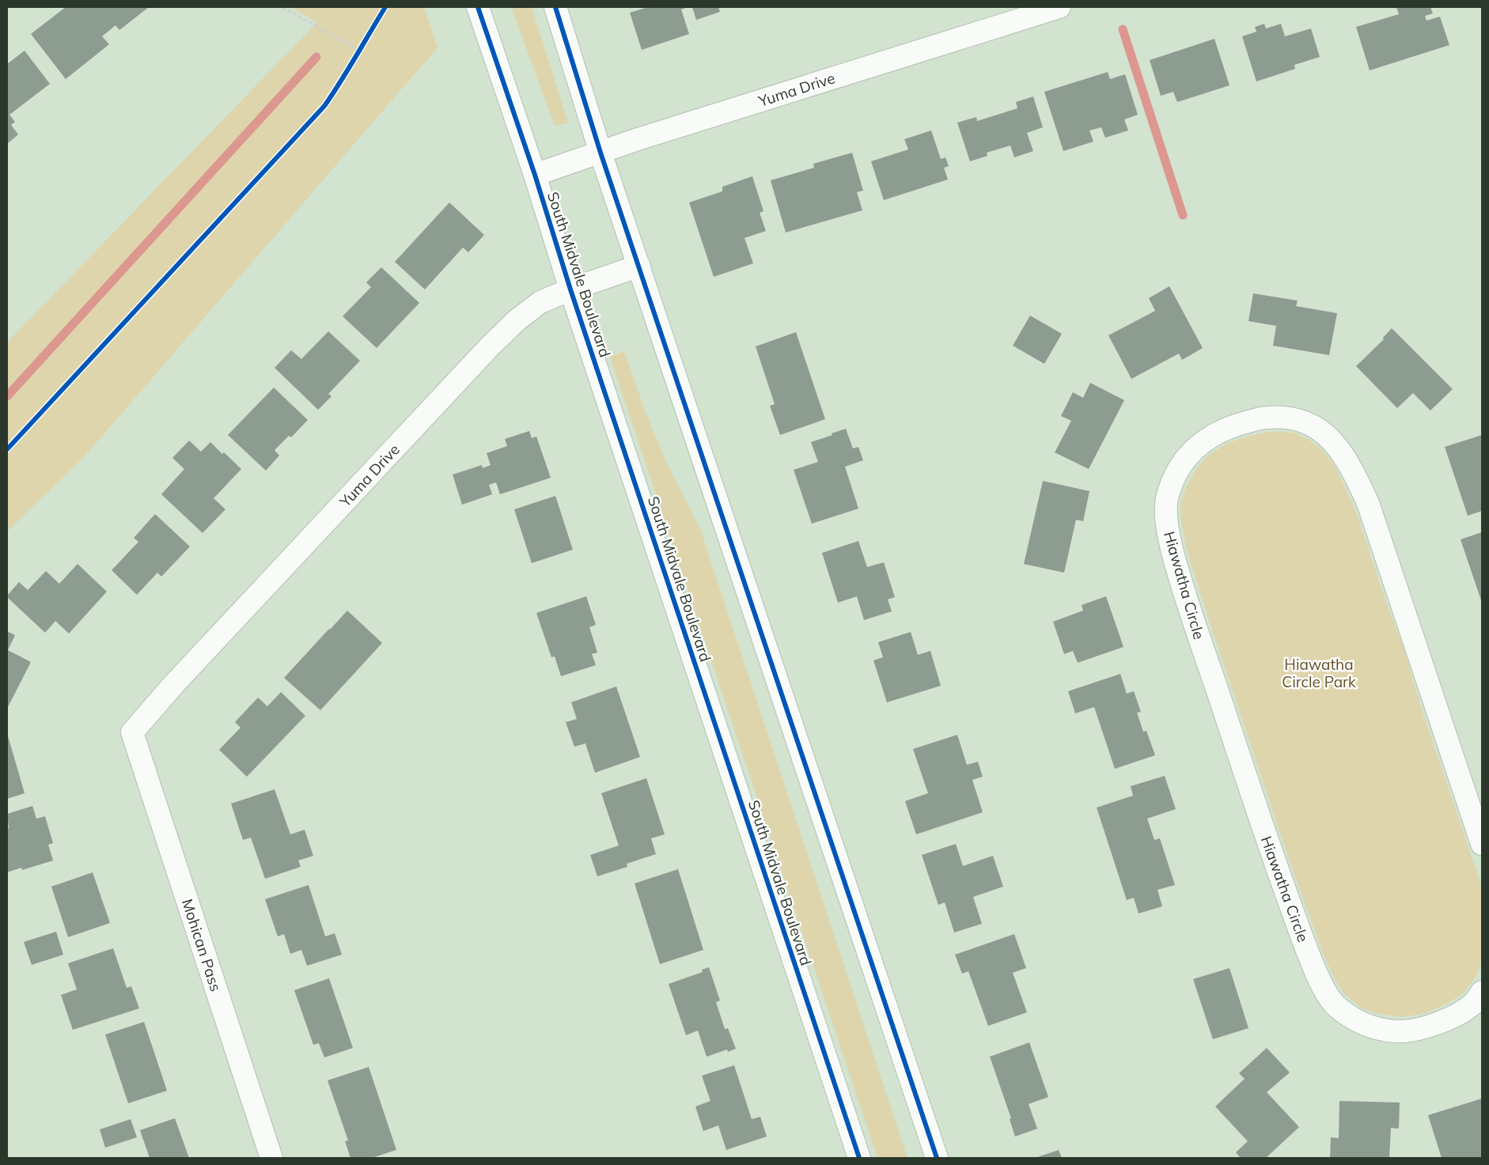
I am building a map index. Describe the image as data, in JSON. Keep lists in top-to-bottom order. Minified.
{"streets":{"street":["Yuma Drive","South Midvale Boulevard","Hiawatha Circle","Mohican Pass"]},"crossings":[["Yuma Drive","South Midvale Boulevard"],["Yuma Drive","Mohican Pass"]],"parks":["Hiawatha Circle Park"]}
